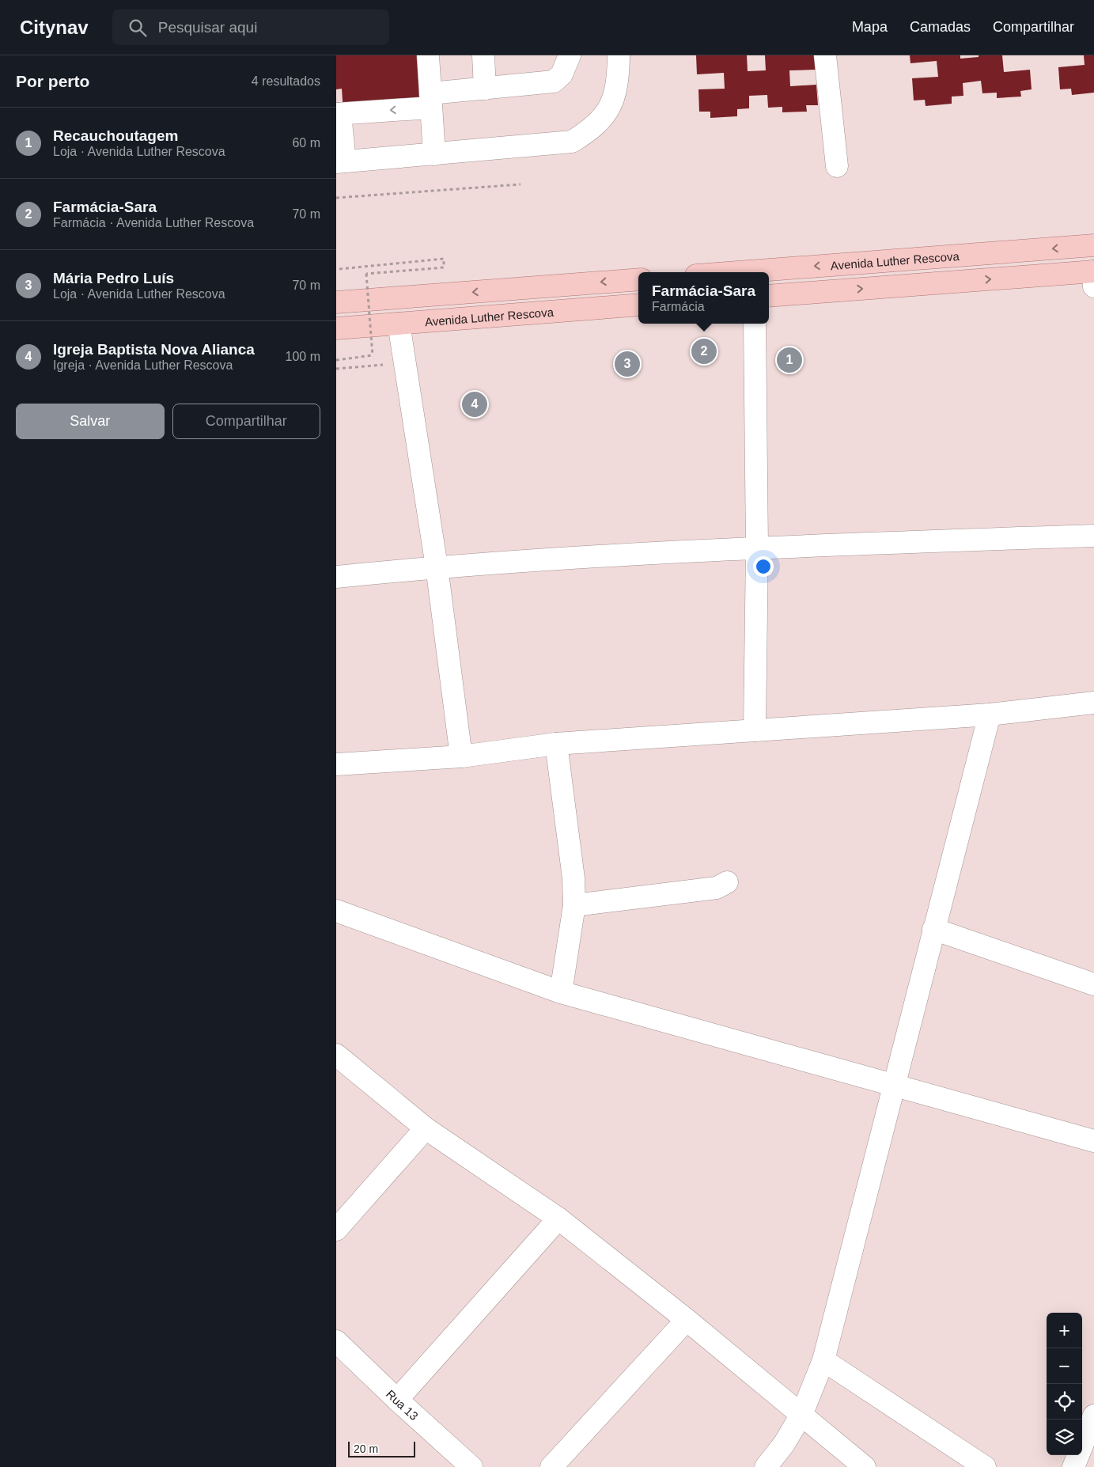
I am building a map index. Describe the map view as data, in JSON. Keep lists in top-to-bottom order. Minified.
{"streets":{"main road":["Avenida Luther Rescova"],"street":["Rua 13"]},"scale_bar":"20 m","page":{"header":"Citynav","search":"Pesquisar aqui","nav":["Mapa","Camadas","Compartilhar"],"heading":["Por perto","4 resultados"],"list":[{"mark":"1","name":"Recauchoutagem","note":"Loja · Avenida Luther Rescova","value":"60 m"},{"mark":"2","name":"Farmácia-Sara","note":"Farmácia · Avenida Luther Rescova","value":"70 m"},{"mark":"3","name":"Mária Pedro Luís","note":"Loja · Avenida Luther Rescova","value":"70 m"},{"mark":"4","name":"Igreja Baptista Nova Alianca","note":"Igreja · Avenida Luther Rescova","value":"100 m"}],"popup":["Farmácia-Sara","Farmácia"],"pins":["2","1","3","4"],"buttons":["Salvar","Compartilhar"],"map_buttons":["+","−"],"scale":"20 m"}}
